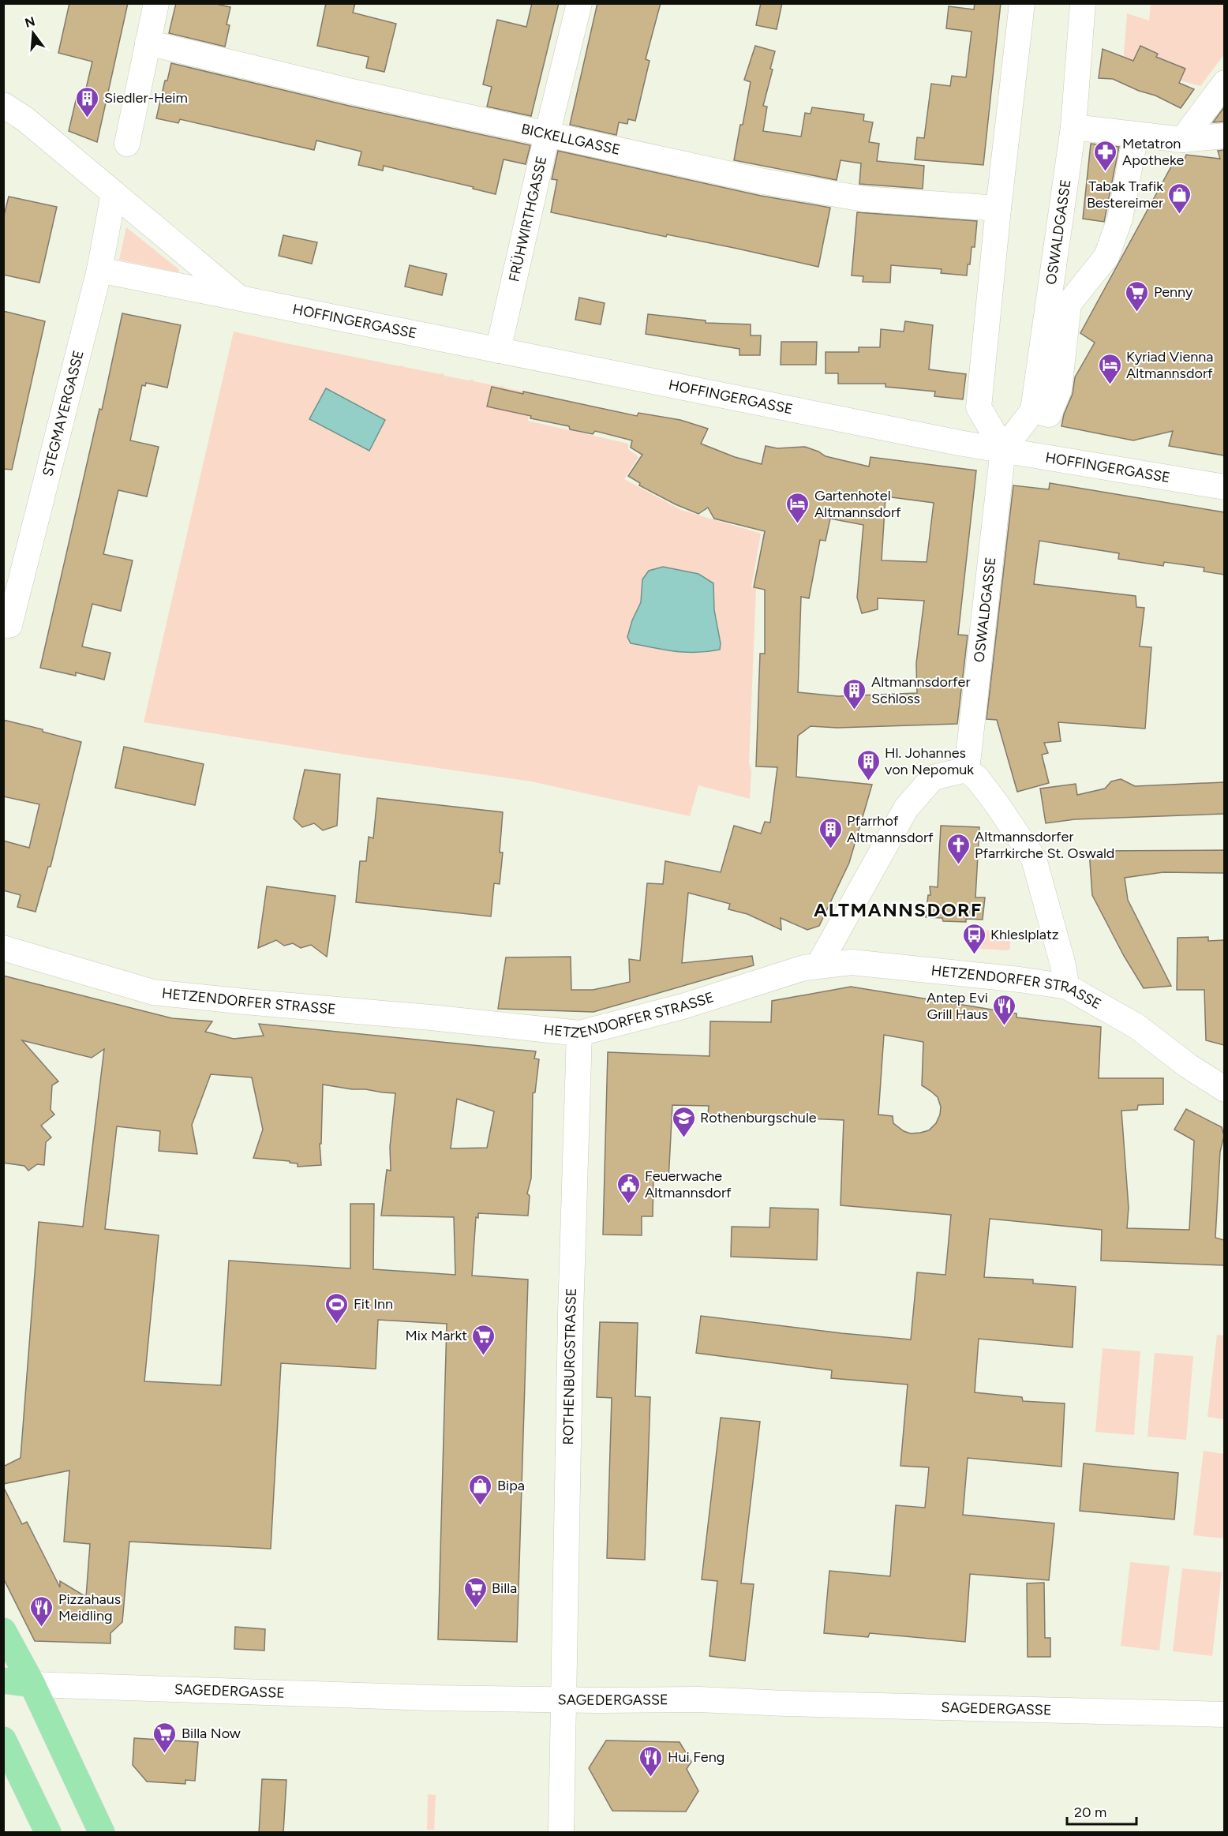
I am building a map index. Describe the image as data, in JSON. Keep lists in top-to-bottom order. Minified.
{"streets":{"main road":["SAGEDERGASSE"],"street":["BICKELLGASSE","FRÜHWIRTHGASSE","OSWALDGASSE","HOFFINGERGASSE","STEGMAYERGASSE","HETZENDORFER STRASSE","ROTHENBURGSTRASSE"]},"crossings":[["BICKELLGASSE","FRÜHWIRTHGASSE"],["FRÜHWIRTHGASSE","HOFFINGERGASSE"],["OSWALDGASSE","HOFFINGERGASSE"],["HOFFINGERGASSE","STEGMAYERGASSE"],["HETZENDORFER STRASSE","ROTHENBURGSTRASSE"],["ROTHENBURGSTRASSE","SAGEDERGASSE"]],"districts":["ALTMANNSDORF"],"places":{"building":["Siedler-Heim","Altmannsdorfer Schloss","Hl. Johannes von Nepomuk","Pfarrhof Altmannsdorf"],"pharmacy":["Metatron Apotheke"],"shop":["Tabak Trafik Bestereimer","Bipa"],"supermarket":["Penny","Mix Markt","Billa","Billa Now"],"hotel":["Kyriad Vienna Altmannsdorf","Gartenhotel Altmannsdorf"],"church":["Altmannsdorfer Pfarrkirche St. Oswald"],"bus stop":["Khleslplatz"],"restaurant":["Antep Evi Grill Haus","Pizzahaus Meidling","Hui Feng"],"school or university":["Rothenburgschule"],"public building":["Feuerwache Altmannsdorf"],"sports":["Fit Inn"]},"scale_bar":"20 m","north":"top"}
